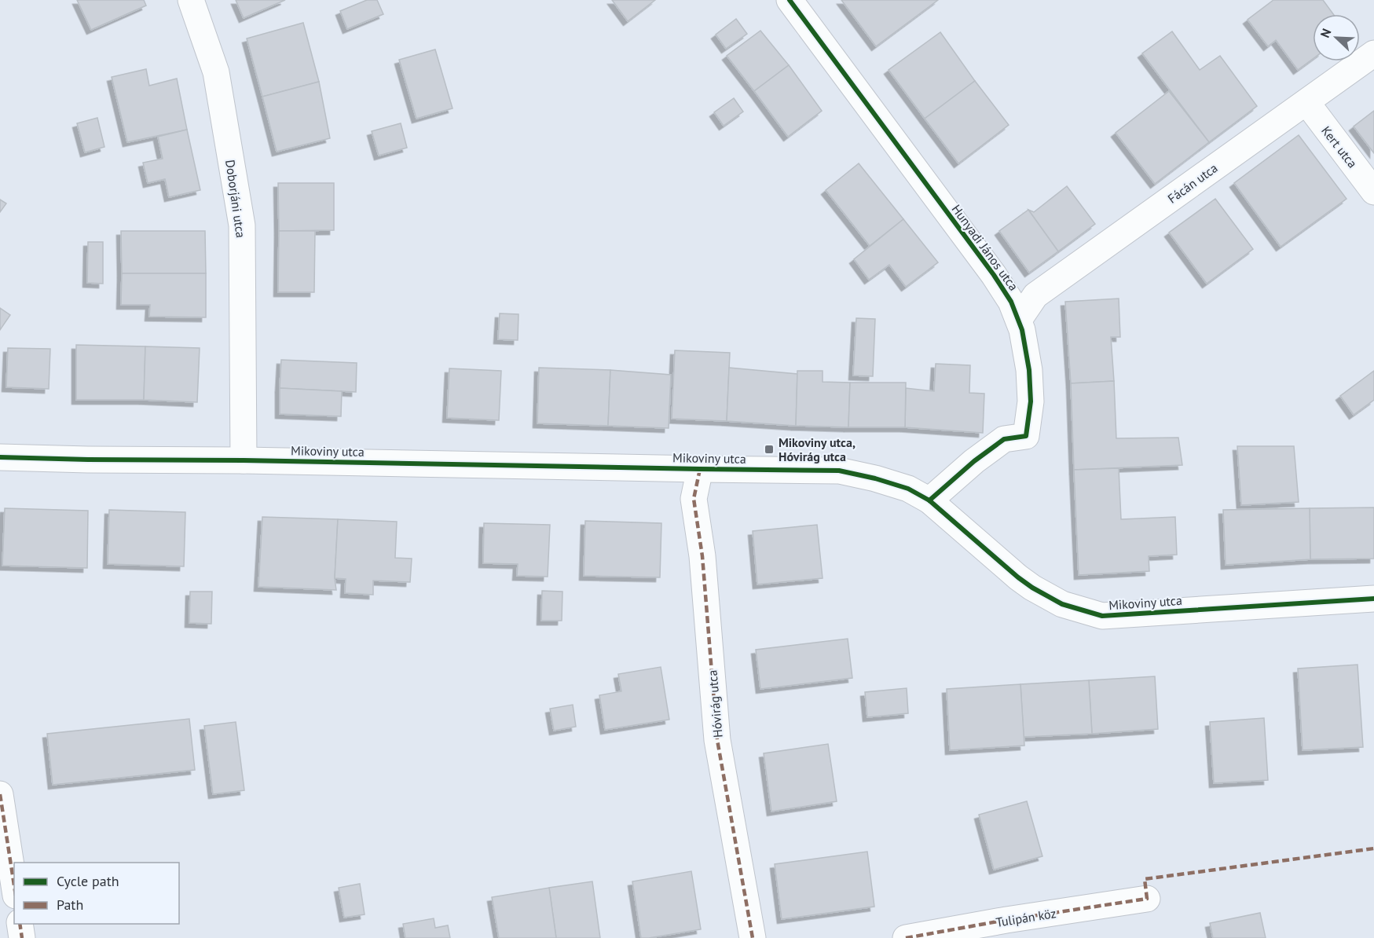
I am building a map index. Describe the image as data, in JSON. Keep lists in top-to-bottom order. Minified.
{"streets":{"street":["Kert utca","Fácán utca","Doborjáni utca","Hunyadi János utca","Mikoviny utca","Hóvirág utca","Tulipán köz"]},"crossings":[["Kert utca","Fácán utca"],["Fácán utca","Hunyadi János utca"],["Doborjáni utca","Mikoviny utca"],["Hunyadi János utca","Mikoviny utca"],["Mikoviny utca","Hóvirág utca"]],"places":{"transit":["Mikoviny utca, Hóvirág utca"]},"legend":["Cycle path","Path"],"north":"top left"}
